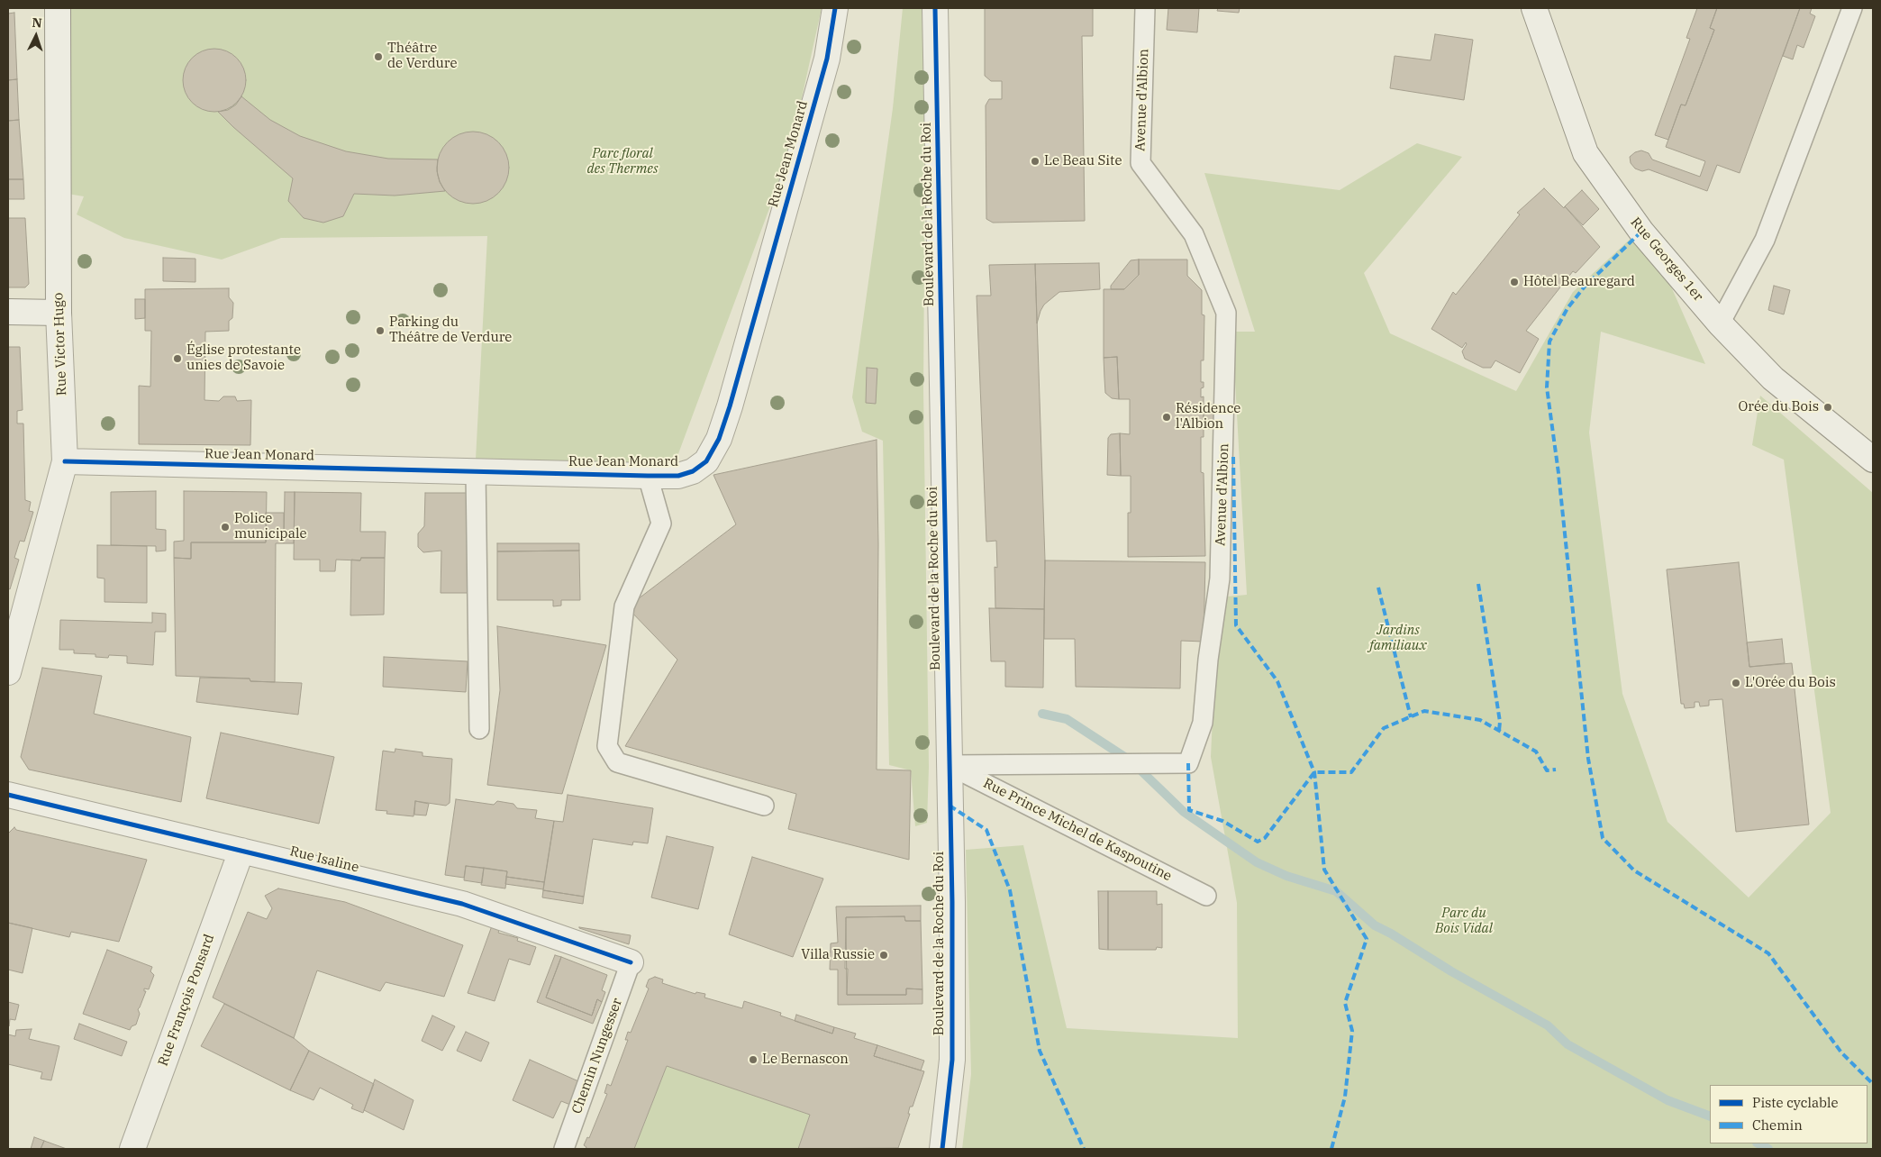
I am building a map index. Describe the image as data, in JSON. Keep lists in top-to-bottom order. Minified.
{"streets":{"street":["Rue Jean Monard","Boulevard de la Roche du Roi","Rue Georges 1er","Rue Victor Hugo","Rue Isaline","Rue François Ponsard"],"lane":["Avenue d'Albion","Rue Prince Michel de Kaspoutine","Chemin Nungesser"]},"crossings":[["Avenue d'Albion","Boulevard de la Roche du Roi"],["Avenue d'Albion","Rue Prince Michel de Kaspoutine"],["Rue Jean Monard","Rue Victor Hugo"],["Boulevard de la Roche du Roi","Rue Prince Michel de Kaspoutine"],["Rue Isaline","Rue François Ponsard"],["Rue Isaline","Chemin Nungesser"]],"parks":["Parc floral des Thermes","Jardins familiaux","Parc du Bois Vidal"],"places":["Théâtre de Verdure","Le Beau Site","Hôtel Beauregard","Parking du Théâtre de Verdure","Église protestante unies de Savoie","Orée du Bois","Résidence l'Albion","Police municipale","L'Orée du Bois","Villa Russie","Le Bernascon"],"legend":["Piste cyclable","Chemin"],"north":"top"}
